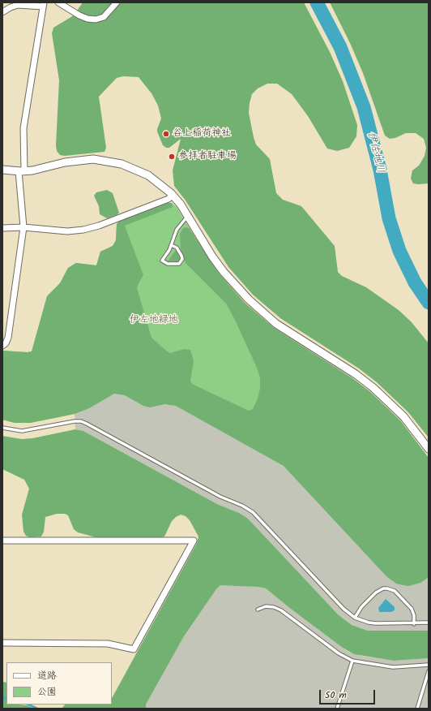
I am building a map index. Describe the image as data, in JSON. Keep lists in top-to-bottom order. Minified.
{"water":["伊佐地川"],"parks":["伊左地緑地"],"places":["谷上稲荷神社","参拝者駐車場"],"legend":["道路","公園"],"scale_bar":"50 m"}
